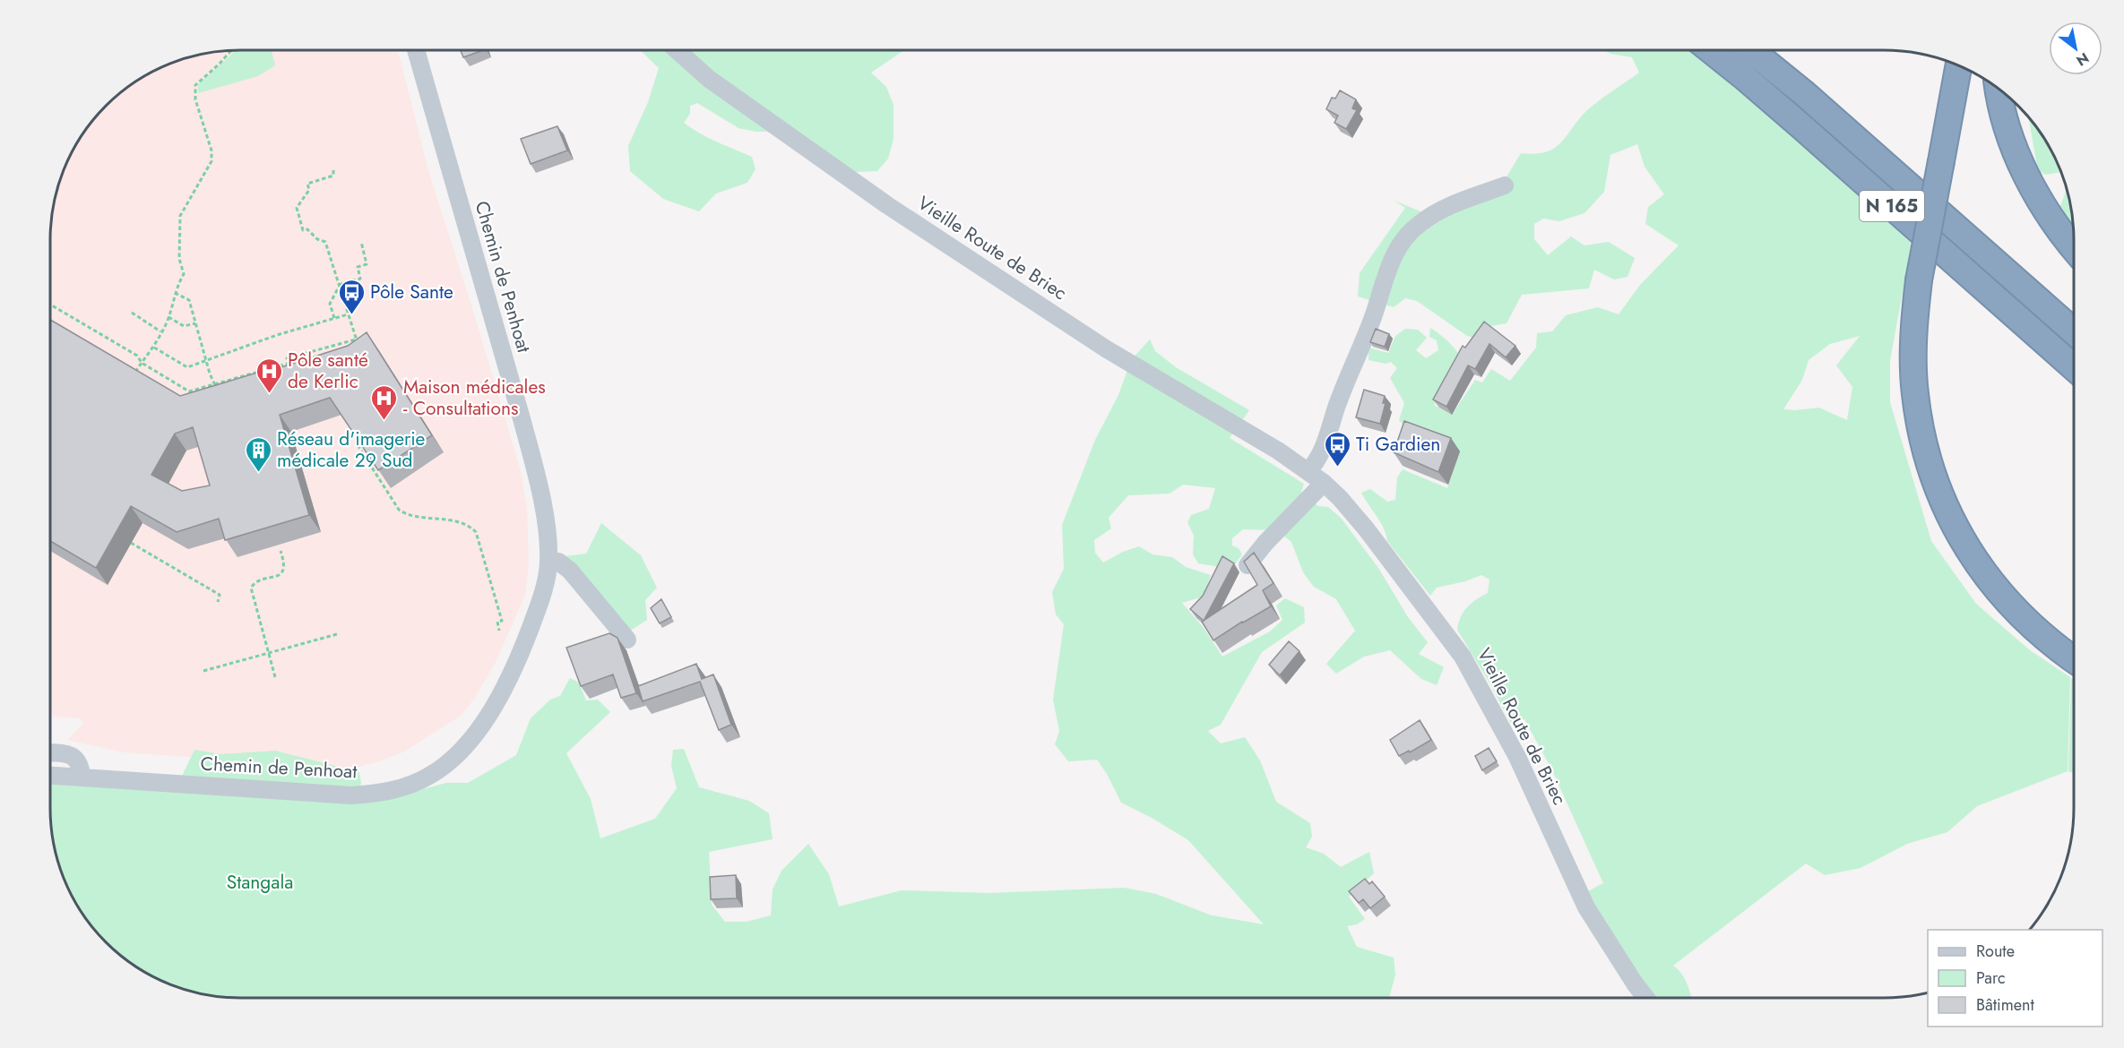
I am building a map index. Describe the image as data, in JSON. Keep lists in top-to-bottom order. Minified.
{"streets":{"highway":["N 165"],"street":["Vieille Route de Briec","Chemin de Penhoat"]},"parks":["Stangala"],"places":{"bus stop":["Pôle Sante","Ti Gardien"],"hospital":["Pôle santé de Kerlic","Maison médicales - Consultations"],"building":["Réseau d'imagerie médicale 29 Sud"]},"legend":["Route","Parc","Bâtiment"],"north":"bottom right"}
